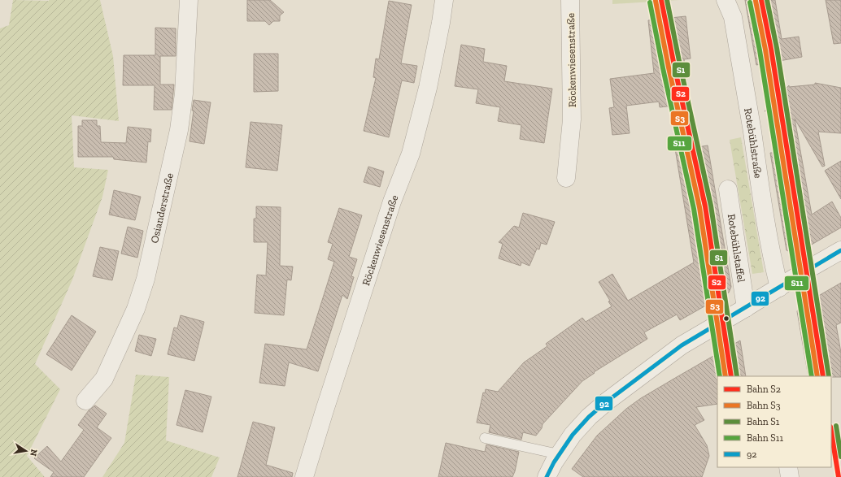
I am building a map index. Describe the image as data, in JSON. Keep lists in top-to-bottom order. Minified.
{"streets":{"street":["Röckenwiesenstraße","Rotebühlstraße","Osianderstraße","Rotebühlstaffel"]},"lines":["rail line S2","rail line S1","rail line S3","rail line S11","transit line 92"],"legend":["Bahn S2","Bahn S3","Bahn S1","Bahn S11","92"],"north":"right"}
